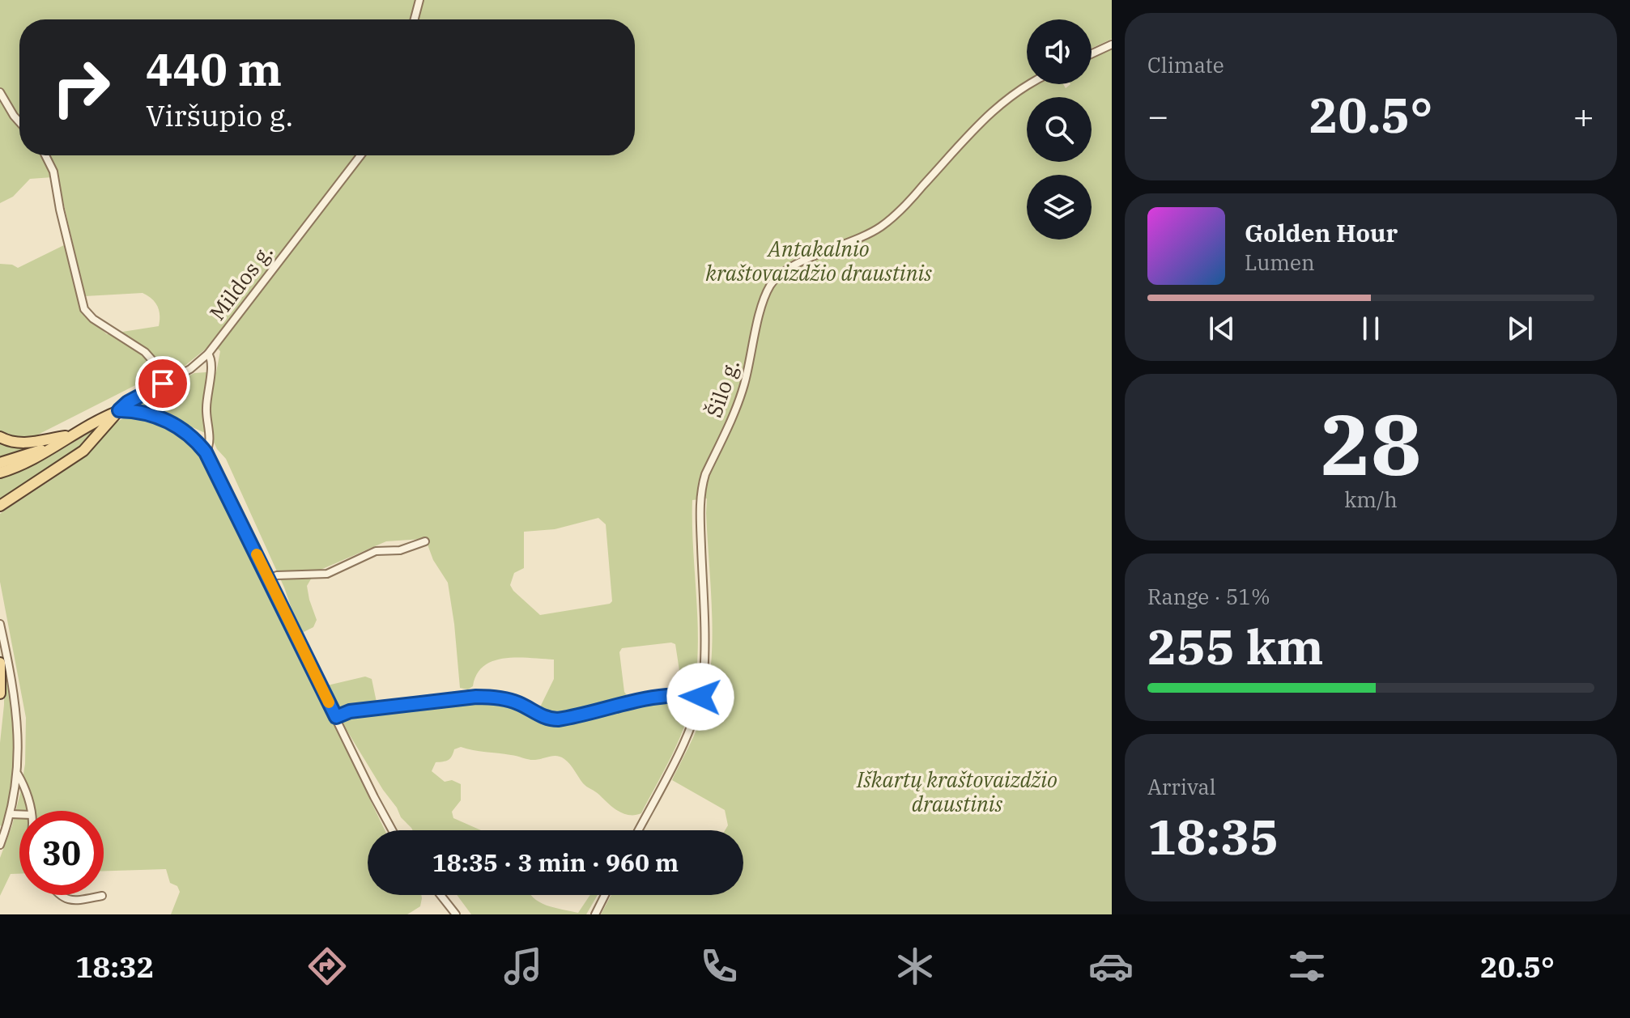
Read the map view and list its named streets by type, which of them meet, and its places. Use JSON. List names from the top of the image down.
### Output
{
  "streets": {
    "street": ["Mildos g.", "Šilo g."]
  },
  "parks": ["Antakalnio kraštovaizdžio draustinis", "Iškartų kraštovaizdžio draustinis"],
  "page": {
    "tile": [
      "Climate",
      ["28", "km/h"],
      ["Range · 51%", "255 km"],
      ["Arrival", "18:35"]
    ],
    "turn": ["440 m", "Viršupio g."],
    "heat": ["−", "20.5°", "+"],
    "song": ["Golden Hour", "Lumen"],
    "limit": "30",
    "trip": "18:35 · 3 min · 960 m",
    "tabs": ["18:32", "20.5°"]
  }
}
